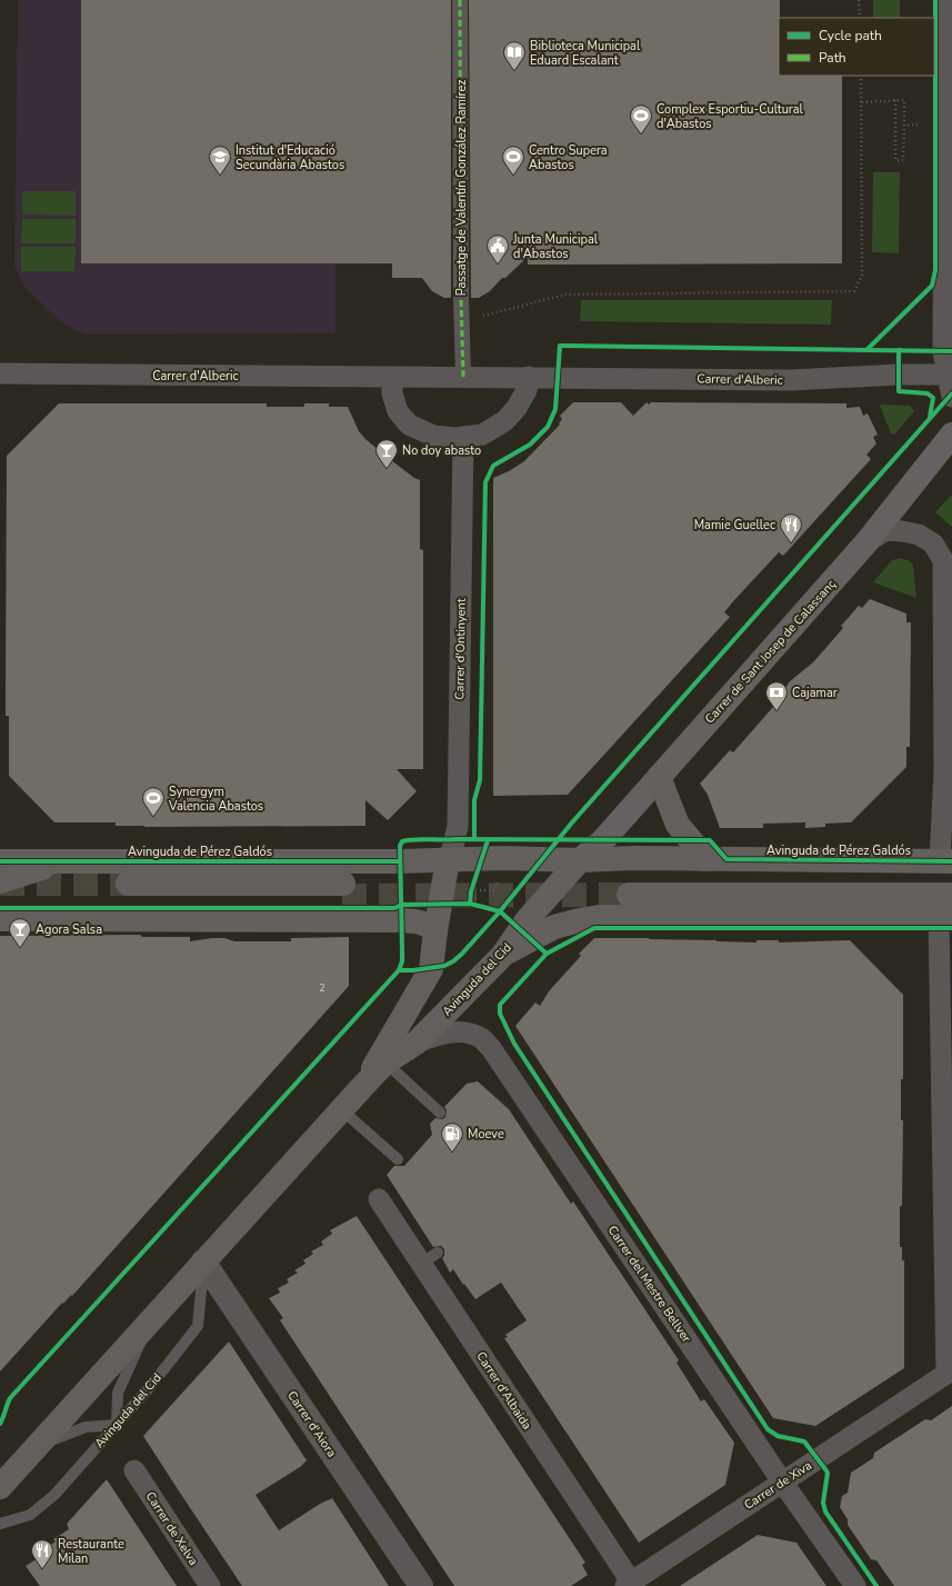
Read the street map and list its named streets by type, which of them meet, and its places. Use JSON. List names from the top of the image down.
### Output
{
  "streets": {
    "main road": ["Carrer de Sant Josep de Calassanç", "Avinguda de Pérez Galdós", "Avinguda del Cid"],
    "street": [
      "Passatge de Valentín González Ramírez",
      "Carrer d'Alberic",
      "Carrer d'Ontinyent",
      "Carrer del Mestre Bellver",
      "Carrer d'Albaida",
      "Carrer d'Aiora",
      "Carrer de Xiva",
      "Carrer de Xelva"
    ]
  },
  "crossings": [
    ["Passatge de Valentín González Ramírez", "Carrer d'Alberic"],
    ["Carrer d'Ontinyent", "Avinguda de Pérez Galdós"],
    ["Carrer d'Ontinyent", "Avinguda del Cid"],
    ["Carrer de Sant Josep de Calassanç", "Avinguda de Pérez Galdós"],
    ["Carrer de Sant Josep de Calassanç", "Avinguda del Cid"],
    ["Avinguda de Pérez Galdós", "Avinguda del Cid"],
    ["Avinguda del Cid", "Carrer del Mestre Bellver"],
    ["Avinguda del Cid", "Carrer d'Aiora"],
    ["Carrer del Mestre Bellver", "Carrer de Xiva"],
    ["Carrer d'Albaida", "Carrer de Xiva"]
  ],
  "places": {
    "library": ["Biblioteca Municipal Eduard Escalant"],
    "sports": ["Complex Esportiu-Cultural d'Abastos", "Centro Supera Abastos", "Synergym Valencia Abastos"],
    "school or university": ["Institut d'Educació Secundària Abastos"],
    "public building": ["Junta Municipal d'Abastos"],
    "bar": ["No doy abasto", "Agora Salsa"],
    "restaurant": ["Mamie Guellec", "Restaurante Milan"],
    "bank": ["Cajamar"],
    "fuel station": ["Moeve"]
  },
  "house_numbers": ["2"],
  "legend": ["Cycle path", "Path"]
}
